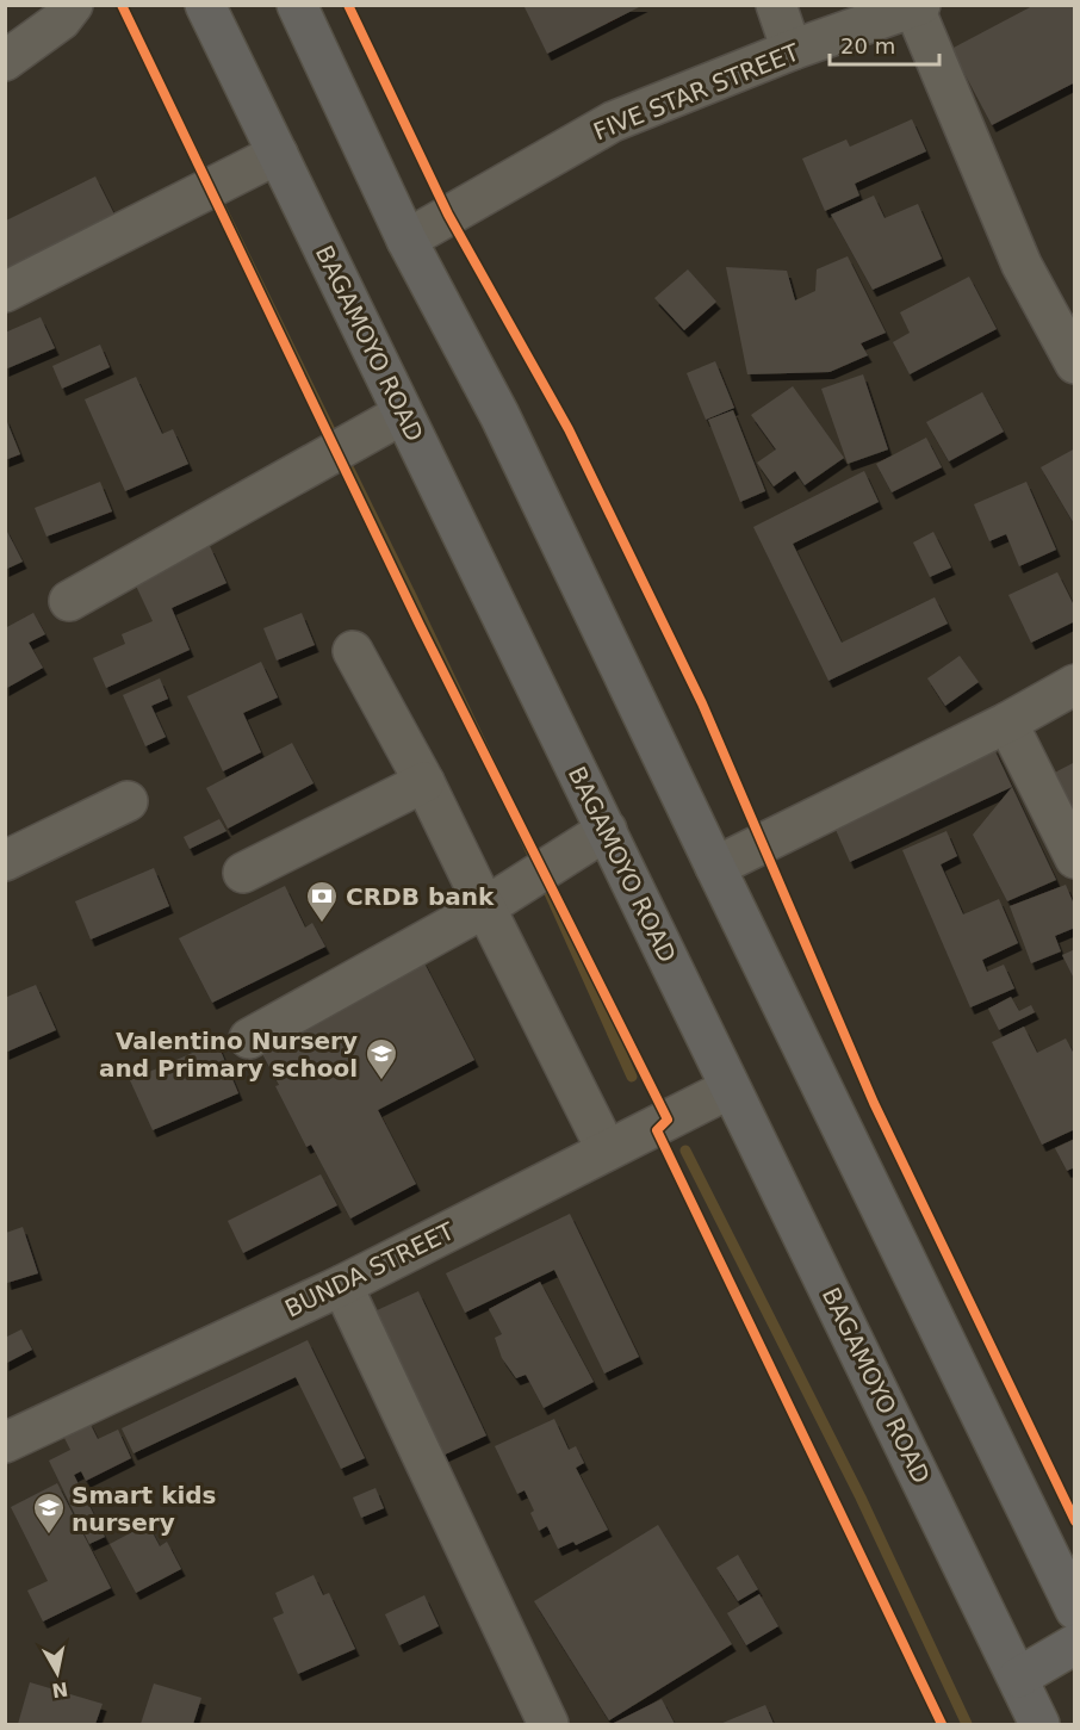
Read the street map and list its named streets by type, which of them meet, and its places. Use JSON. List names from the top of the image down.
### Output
{
  "streets": {
    "highway": ["BAGAMOYO ROAD"],
    "street": ["FIVE STAR STREET", "BUNDA STREET"]
  },
  "crossings": [
    ["BAGAMOYO ROAD", "BUNDA STREET"]
  ],
  "places": {
    "bank": ["CRDB bank"],
    "school or university": ["Valentino Nursery and Primary school", "Smart kids nursery"]
  },
  "scale_bar": "20 m",
  "north": "bottom"
}
